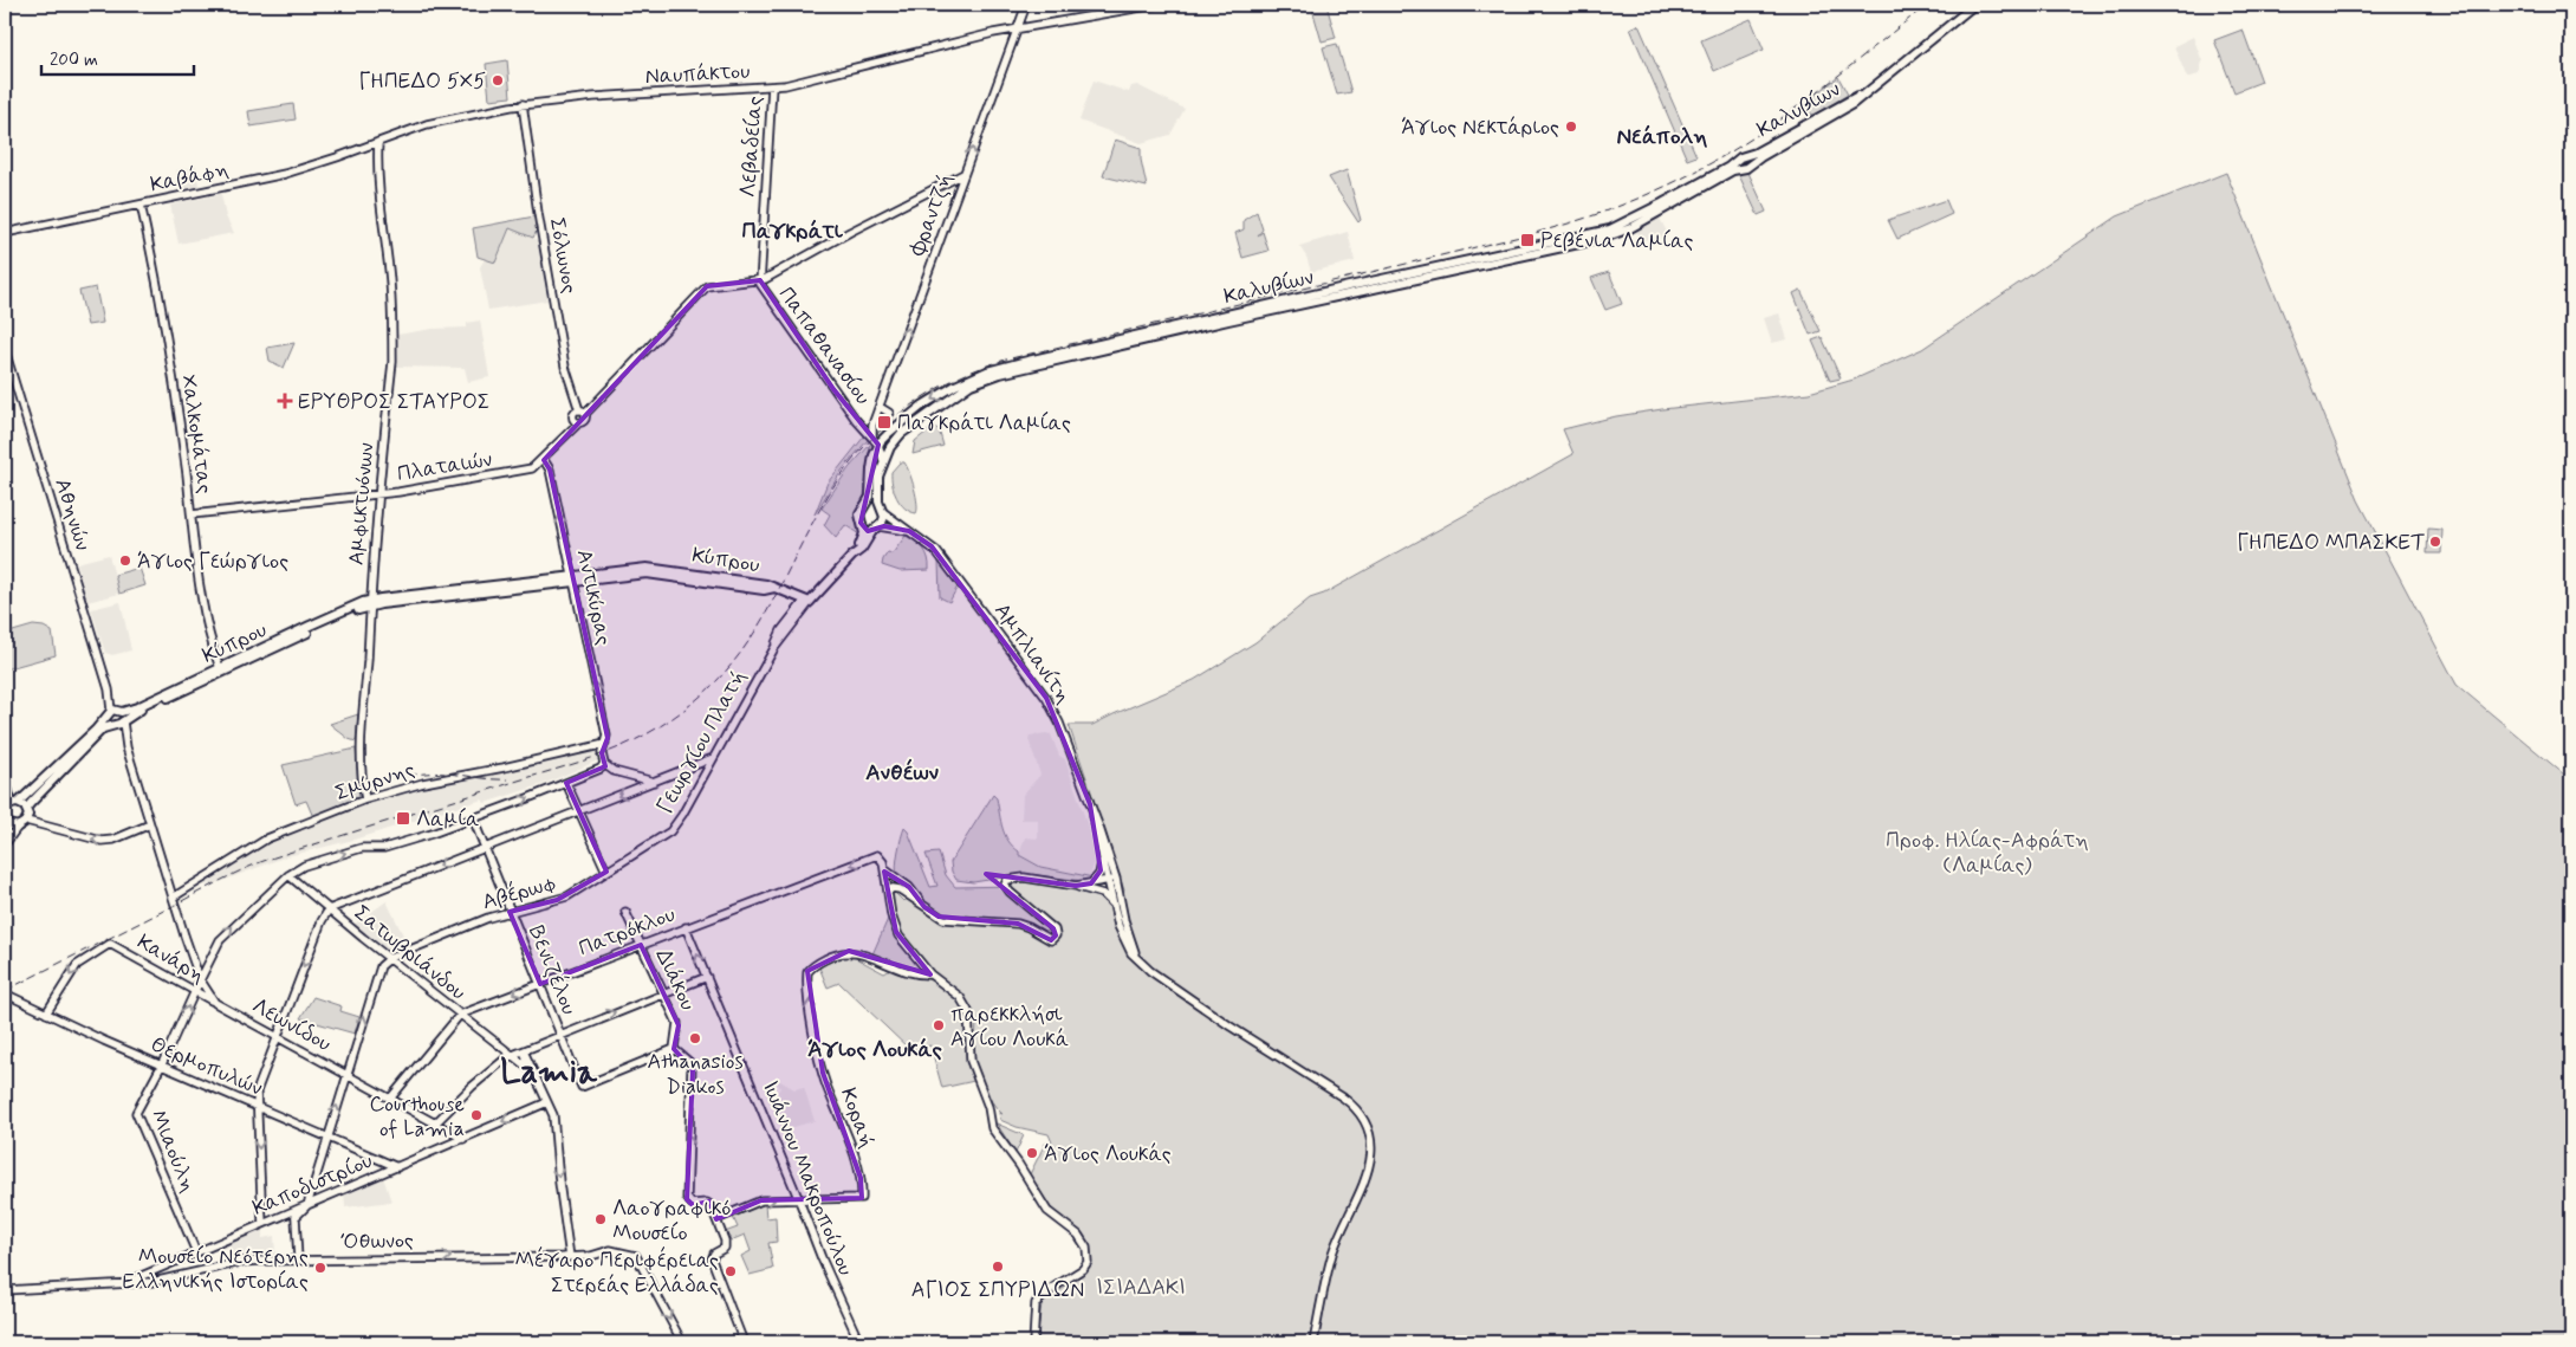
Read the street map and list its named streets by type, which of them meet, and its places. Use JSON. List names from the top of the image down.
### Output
{
  "streets": {
    "main road": ["Καλυβίων", "Κύπρου", "Γεωργίου Πλατή"],
    "street": [
      "Ναυπάκτου",
      "Λεβαδείας",
      "Καβάφη",
      "Φραντζή",
      "Σόλωνος",
      "Παπαθανασίου",
      "Χαλκομάτας",
      "Πλαταιών",
      "Αμφικτυόνων",
      "Αθηνών",
      "Αντικύρας",
      "Αμπλιανίτη",
      "Σμύρνης",
      "Αβέρωφ",
      "Πατρόκλου",
      "Σατωβριάνδου",
      "Κανάρη",
      "Βενιζέλου",
      "Διάκου",
      "Λεωνίδου",
      "Θερμοπυλών",
      "Κοραή",
      "Μιαούλη",
      "Ιωάννου Μακροπούλου",
      "Καποδιστρίου",
      "Όθωνος"
    ]
  },
  "crossings": [
    ["Ναυπάκτου", "Λεβαδείας"],
    ["Ναυπάκτου", "Καβάφη"],
    ["Ναυπάκτου", "Φραντζή"],
    ["Ναυπάκτου", "Σόλωνος"],
    ["Ναυπάκτου", "Αμφικτυόνων"],
    ["Καλυβίων", "Παπαθανασίου"],
    ["Καλυβίων", "Αμπλιανίτη"],
    ["Καλυβίων", "Γεωργίου Πλατή"],
    ["Λεβαδείας", "Παπαθανασίου"],
    ["Καβάφη", "Χαλκομάτας"],
    ["Καβάφη", "Αμφικτυόνων"],
    ["Φραντζή", "Παπαθανασίου"],
    ["Σόλωνος", "Πλαταιών"],
    ["Χαλκομάτας", "Πλαταιών"],
    ["Χαλκομάτας", "Κύπρου"],
    ["Πλαταιών", "Αμφικτυόνων"],
    ["Πλαταιών", "Αντικύρας"],
    ["Αμφικτυόνων", "Κύπρου"],
    ["Αμφικτυόνων", "Σμύρνης"],
    ["Αθηνών", "Κύπρου"],
    ["Αθηνών", "Σμύρνης"],
    ["Αθηνών", "Λεωνίδου"],
    ["Κύπρου", "Αντικύρας"],
    ["Κύπρου", "Γεωργίου Πλατή"],
    ["Αντικύρας", "Σμύρνης"],
    ["Αμπλιανίτη", "Γεωργίου Πλατή"],
    ["Γεωργίου Πλατή", "Αβέρωφ"],
    ["Σμύρνης", "Λεωνίδου"],
    ["Αβέρωφ", "Σατωβριάνδου"],
    ["Αβέρωφ", "Βενιζέλου"],
    ["Πατρόκλου", "Σατωβριάνδου"],
    ["Πατρόκλου", "Βενιζέλου"],
    ["Πατρόκλου", "Διάκου"],
    ["Πατρόκλου", "Λεωνίδου"],
    ["Πατρόκλου", "Ιωάννου Μακροπούλου"],
    ["Κανάρη", "Λεωνίδου"],
    ["Κανάρη", "Θερμοπυλών"],
    ["Βενιζέλου", "Διάκου"],
    ["Λεωνίδου", "Καποδιστρίου"],
    ["Θερμοπυλών", "Μιαούλη"],
    ["Θερμοπυλών", "Καποδιστρίου"],
    ["Κοραή", "Ιωάννου Μακροπούλου"],
    ["Μιαούλη", "Καποδιστρίου"],
    ["Καποδιστρίου", "Όθωνος"]
  ],
  "one_way": [
    "Φραντζή",
    "Αντικύρας",
    "Πατρόκλου",
    "Όθωνος"
  ],
  "districts": [
    "Νεάπολη",
    "Παγκράτι",
    "Ανθέων",
    "Άγιος Λουκάς",
    "Lamia"
  ],
  "parks": ["Προφ. Ηλίας-Αφράτη (Λαμίας)", "ΙΣΙΑΔΑΚΙ"],
  "places": {
    "other": [
      "ΓΗΠΕΔΟ 5X5",
      "Άγιος Νεκτάριος",
      "ΓΗΠΕΔΟ ΜΠΑΣΚΕΤ",
      "Άγιος Γεώργιος",
      "παρεκκλήσι Αγίου Λουκά",
      "Athanasios Diakos",
      "Courthouse of Lamia",
      "Άγιος Λουκάς",
      "Λαογραφικό Μουσείο",
      "ΑΓΙΟΣ ΣΠΥΡΙΔΩΝ",
      "Μουσείο Νεότερης Ελληνικής Ιστορίας",
      "Μέγαρο Περιφέρειας Στερεάς Ελλάδας"
    ],
    "transit": ["Ρεβένια Λαμίας", "Παγκράτι Λαμίας", "Λαμία"],
    "health": ["ΕΡΥΘΡΟΣ ΣΤΑΥΡΟΣ"]
  },
  "scale_bar": "200 m"
}
